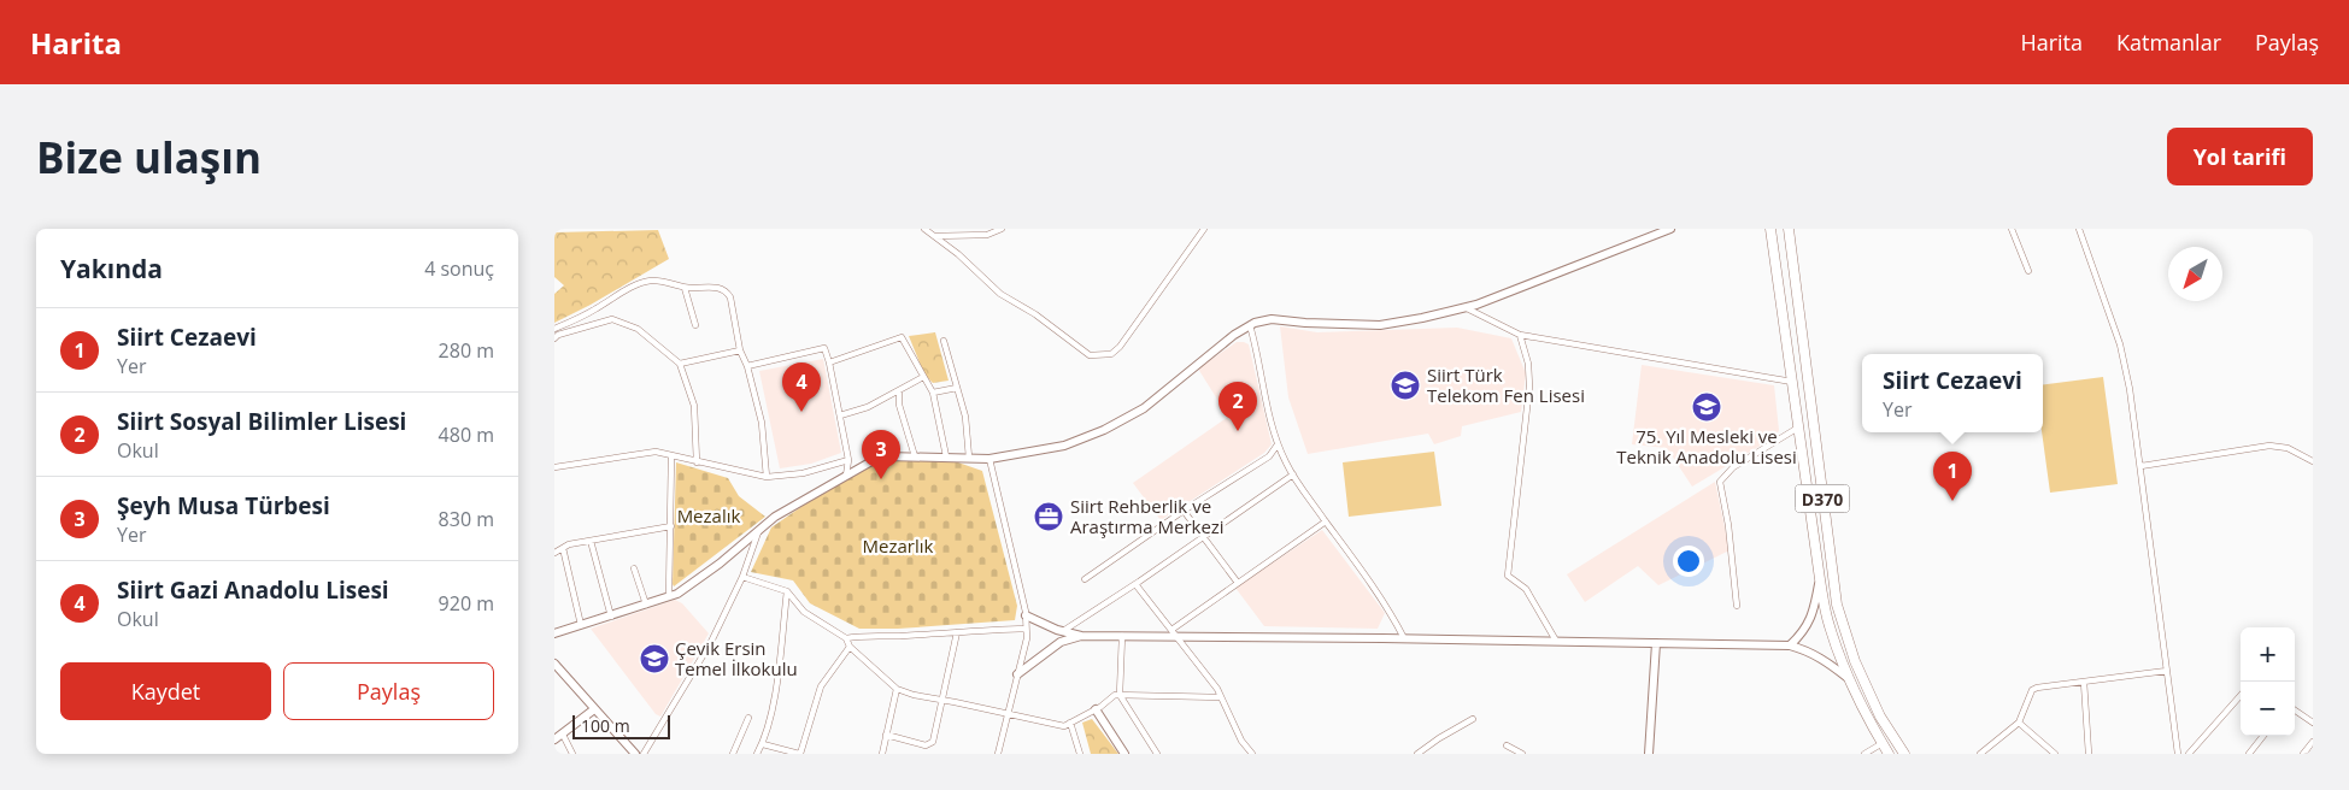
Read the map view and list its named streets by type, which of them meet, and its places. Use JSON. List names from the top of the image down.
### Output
{
  "streets": {
    "highway": ["D370"]
  },
  "parks": ["Mezalık", "Mezarlık"],
  "places": {
    "school or university": ["Siirt Türk Telekom Fen Lisesi", "75. Yıl Mesleki ve Teknik Anadolu Lisesi", "Çevik Ersin Temel İlkokulu"],
    "office": ["Siirt Rehberlik ve Araştırma Merkezi"]
  },
  "scale_bar": "100 m",
  "north": "bottom left",
  "page": {
    "header": "Harita",
    "nav": ["Harita", "Katmanlar", "Paylaş"],
    "buttons": [
      "Yol tarifi",
      ["Kaydet", "Paylaş"]
    ],
    "title": "Bize ulaşın",
    "heading": ["Yakında", "4 sonuç"],
    "list": [
      {
        "mark": "1",
        "name": "Siirt Cezaevi",
        "note": "Yer",
        "value": "280 m"
      },
      {
        "mark": "2",
        "name": "Siirt Sosyal Bilimler Lisesi",
        "note": "Okul",
        "value": "480 m"
      },
      {
        "mark": "3",
        "name": "Şeyh Musa Türbesi",
        "note": "Yer",
        "value": "830 m"
      },
      {
        "mark": "4",
        "name": "Siirt Gazi Anadolu Lisesi",
        "note": "Okul",
        "value": "920 m"
      }
    ],
    "popup": ["Siirt Cezaevi", "Yer"],
    "pins": [
      "4",
      "2",
      "3",
      "1"
    ],
    "map_buttons": ["+", "−"],
    "scale": "100 m"
  }
}
